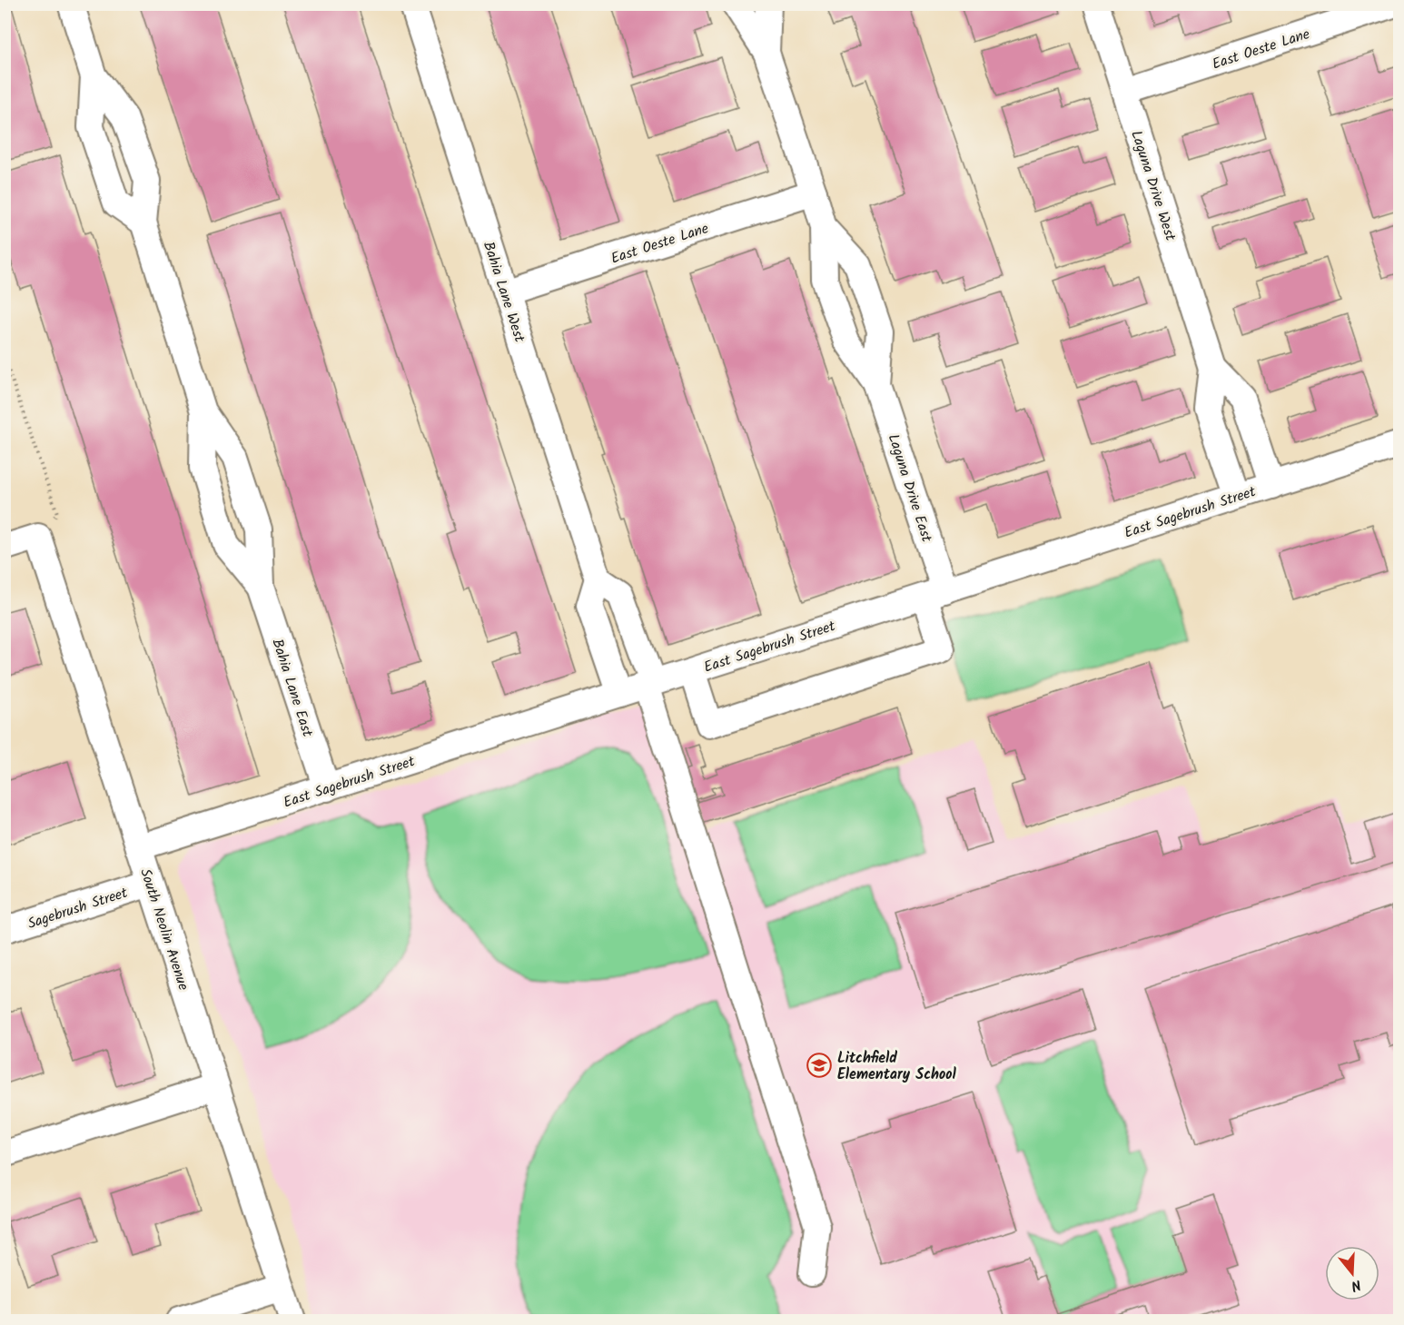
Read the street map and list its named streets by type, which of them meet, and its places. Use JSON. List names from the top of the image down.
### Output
{
  "streets": {
    "street": [
      "East Oeste Lane",
      "Laguna Drive West",
      "Bahia Lane West",
      "Laguna Drive East",
      "East Sagebrush Street",
      "Bahia Lane East",
      "Sagebrush Street",
      "South Neolin Avenue"
    ]
  },
  "crossings": [
    ["East Oeste Lane", "Laguna Drive West"],
    ["East Oeste Lane", "Bahia Lane West"],
    ["East Oeste Lane", "Laguna Drive East"],
    ["Laguna Drive West", "East Sagebrush Street"],
    ["Laguna Drive East", "East Sagebrush Street"],
    ["East Sagebrush Street", "Bahia Lane East"],
    ["East Sagebrush Street", "South Neolin Avenue"],
    ["Sagebrush Street", "South Neolin Avenue"]
  ],
  "places": {
    "school or university": ["Litchfield Elementary School"]
  },
  "north": "bottom"
}
